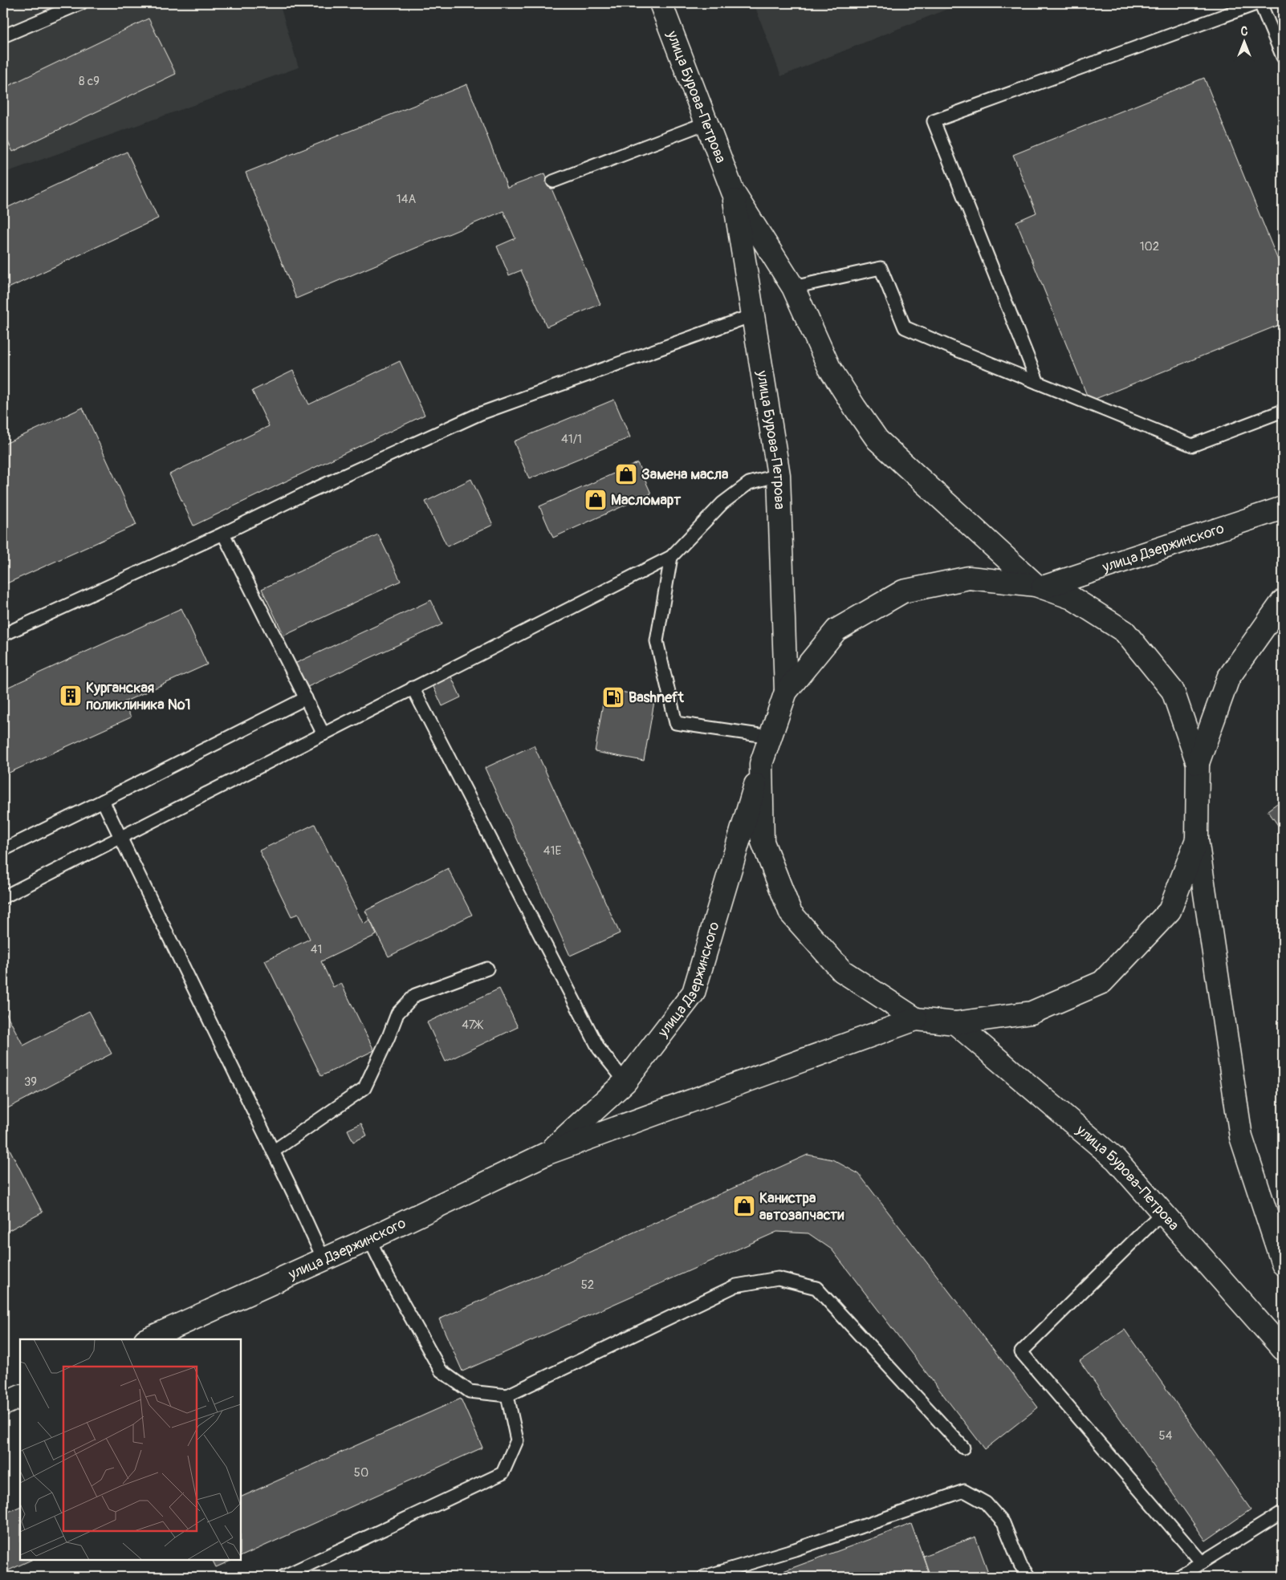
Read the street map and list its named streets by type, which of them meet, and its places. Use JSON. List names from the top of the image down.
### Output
{
  "streets": {
    "main road": ["улица Бурова-Петрова", "улица Дзержинского"]
  },
  "crossings": [
    ["улица Бурова-Петрова", "улица Дзержинского"]
  ],
  "places": {
    "shop": ["Замена масла", "Масломарт", "Канистра автозапчасти"],
    "building": ["Курганская поликлиника №1"],
    "fuel station": ["Bashneft"]
  },
  "house_numbers": [
    "8 с9",
    "14А",
    "102",
    "41/1",
    "41Е",
    "41",
    "47Ж",
    "39",
    "52",
    "54",
    "50"
  ],
  "north": "top"
}
